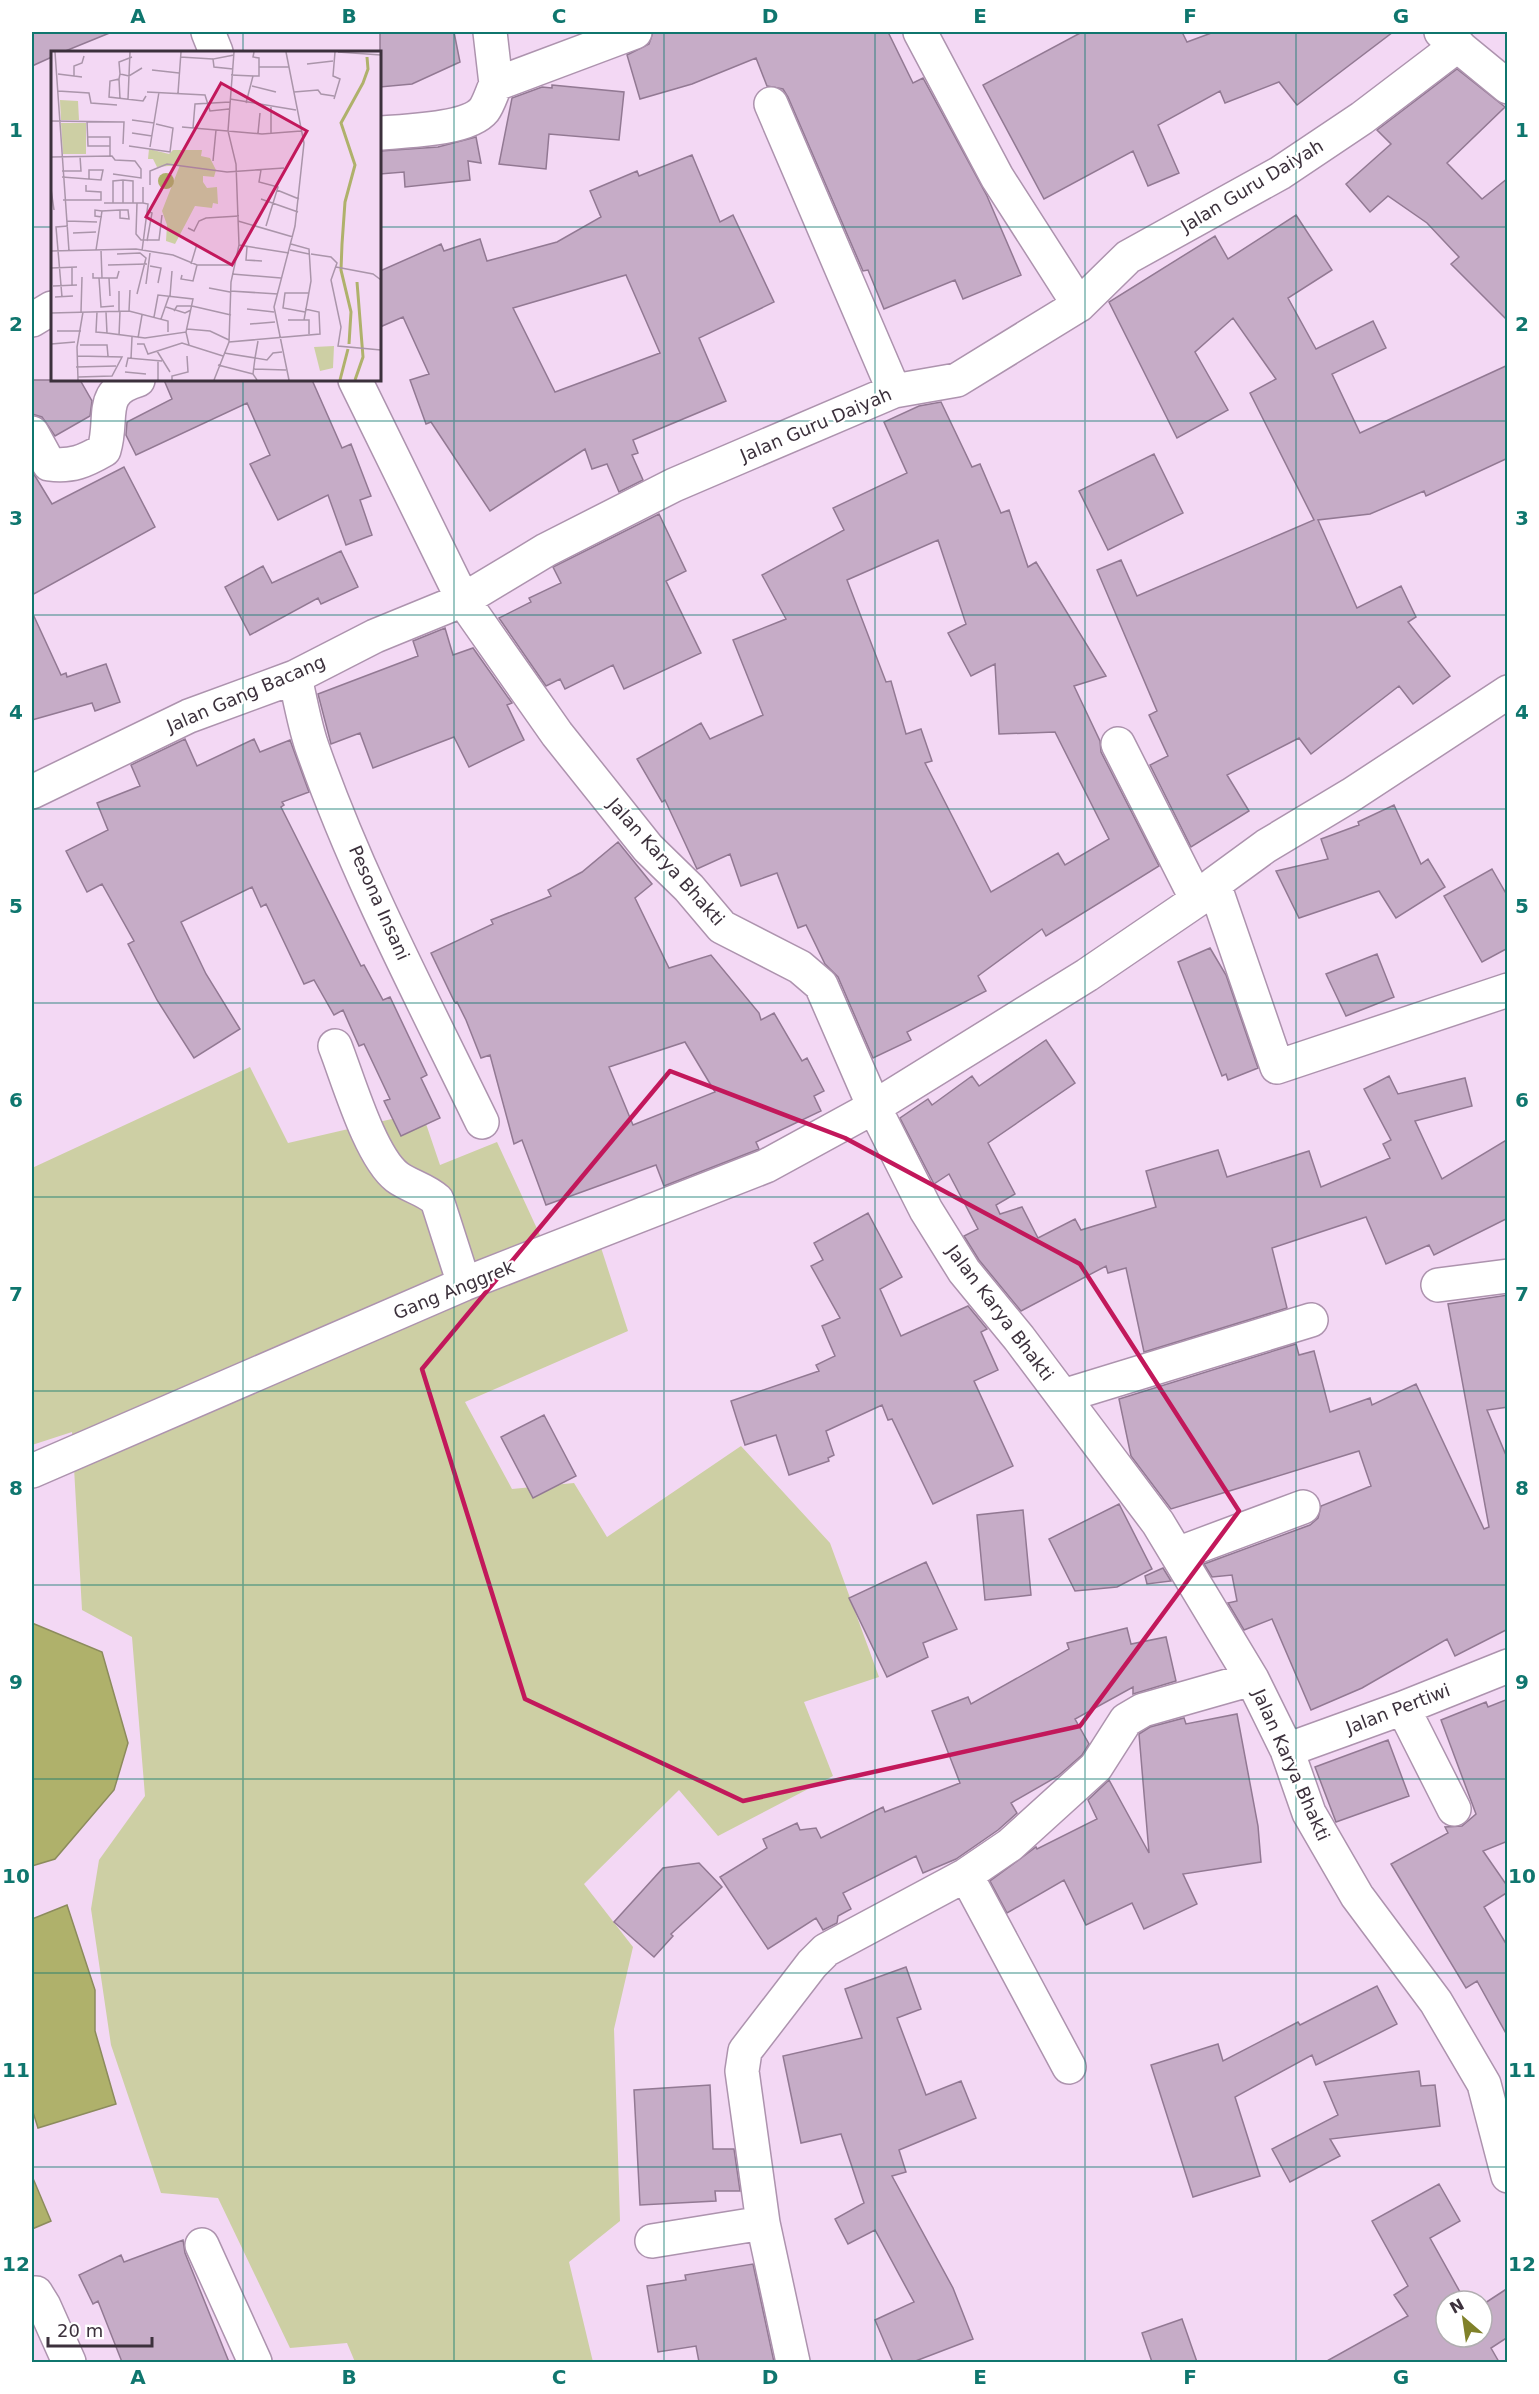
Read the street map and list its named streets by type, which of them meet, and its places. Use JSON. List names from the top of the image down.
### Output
{
  "streets": {
    "street": [
      "Jalan Guru Daiyah",
      "Jalan Gang Bacang",
      "Jalan Karya Bhakti",
      "Pesona Insani",
      "Gang Anggrek",
      "Jalan Pertiwi"
    ]
  },
  "crossings": [
    ["Jalan Guru Daiyah", "Jalan Gang Bacang"],
    ["Jalan Guru Daiyah", "Jalan Karya Bhakti"],
    ["Jalan Gang Bacang", "Jalan Karya Bhakti"],
    ["Jalan Gang Bacang", "Pesona Insani"],
    ["Jalan Karya Bhakti", "Gang Anggrek"],
    ["Jalan Karya Bhakti", "Jalan Pertiwi"]
  ],
  "scale_bar": "20 m",
  "north": "top left",
  "grid": {
    "columns": [
      "A",
      "B",
      "C",
      "D",
      "E",
      "F",
      "G"
    ],
    "rows": [
      "1",
      "2",
      "3",
      "4",
      "5",
      "6",
      "7",
      "8",
      "9",
      "10",
      "11",
      "12"
    ]
  }
}
